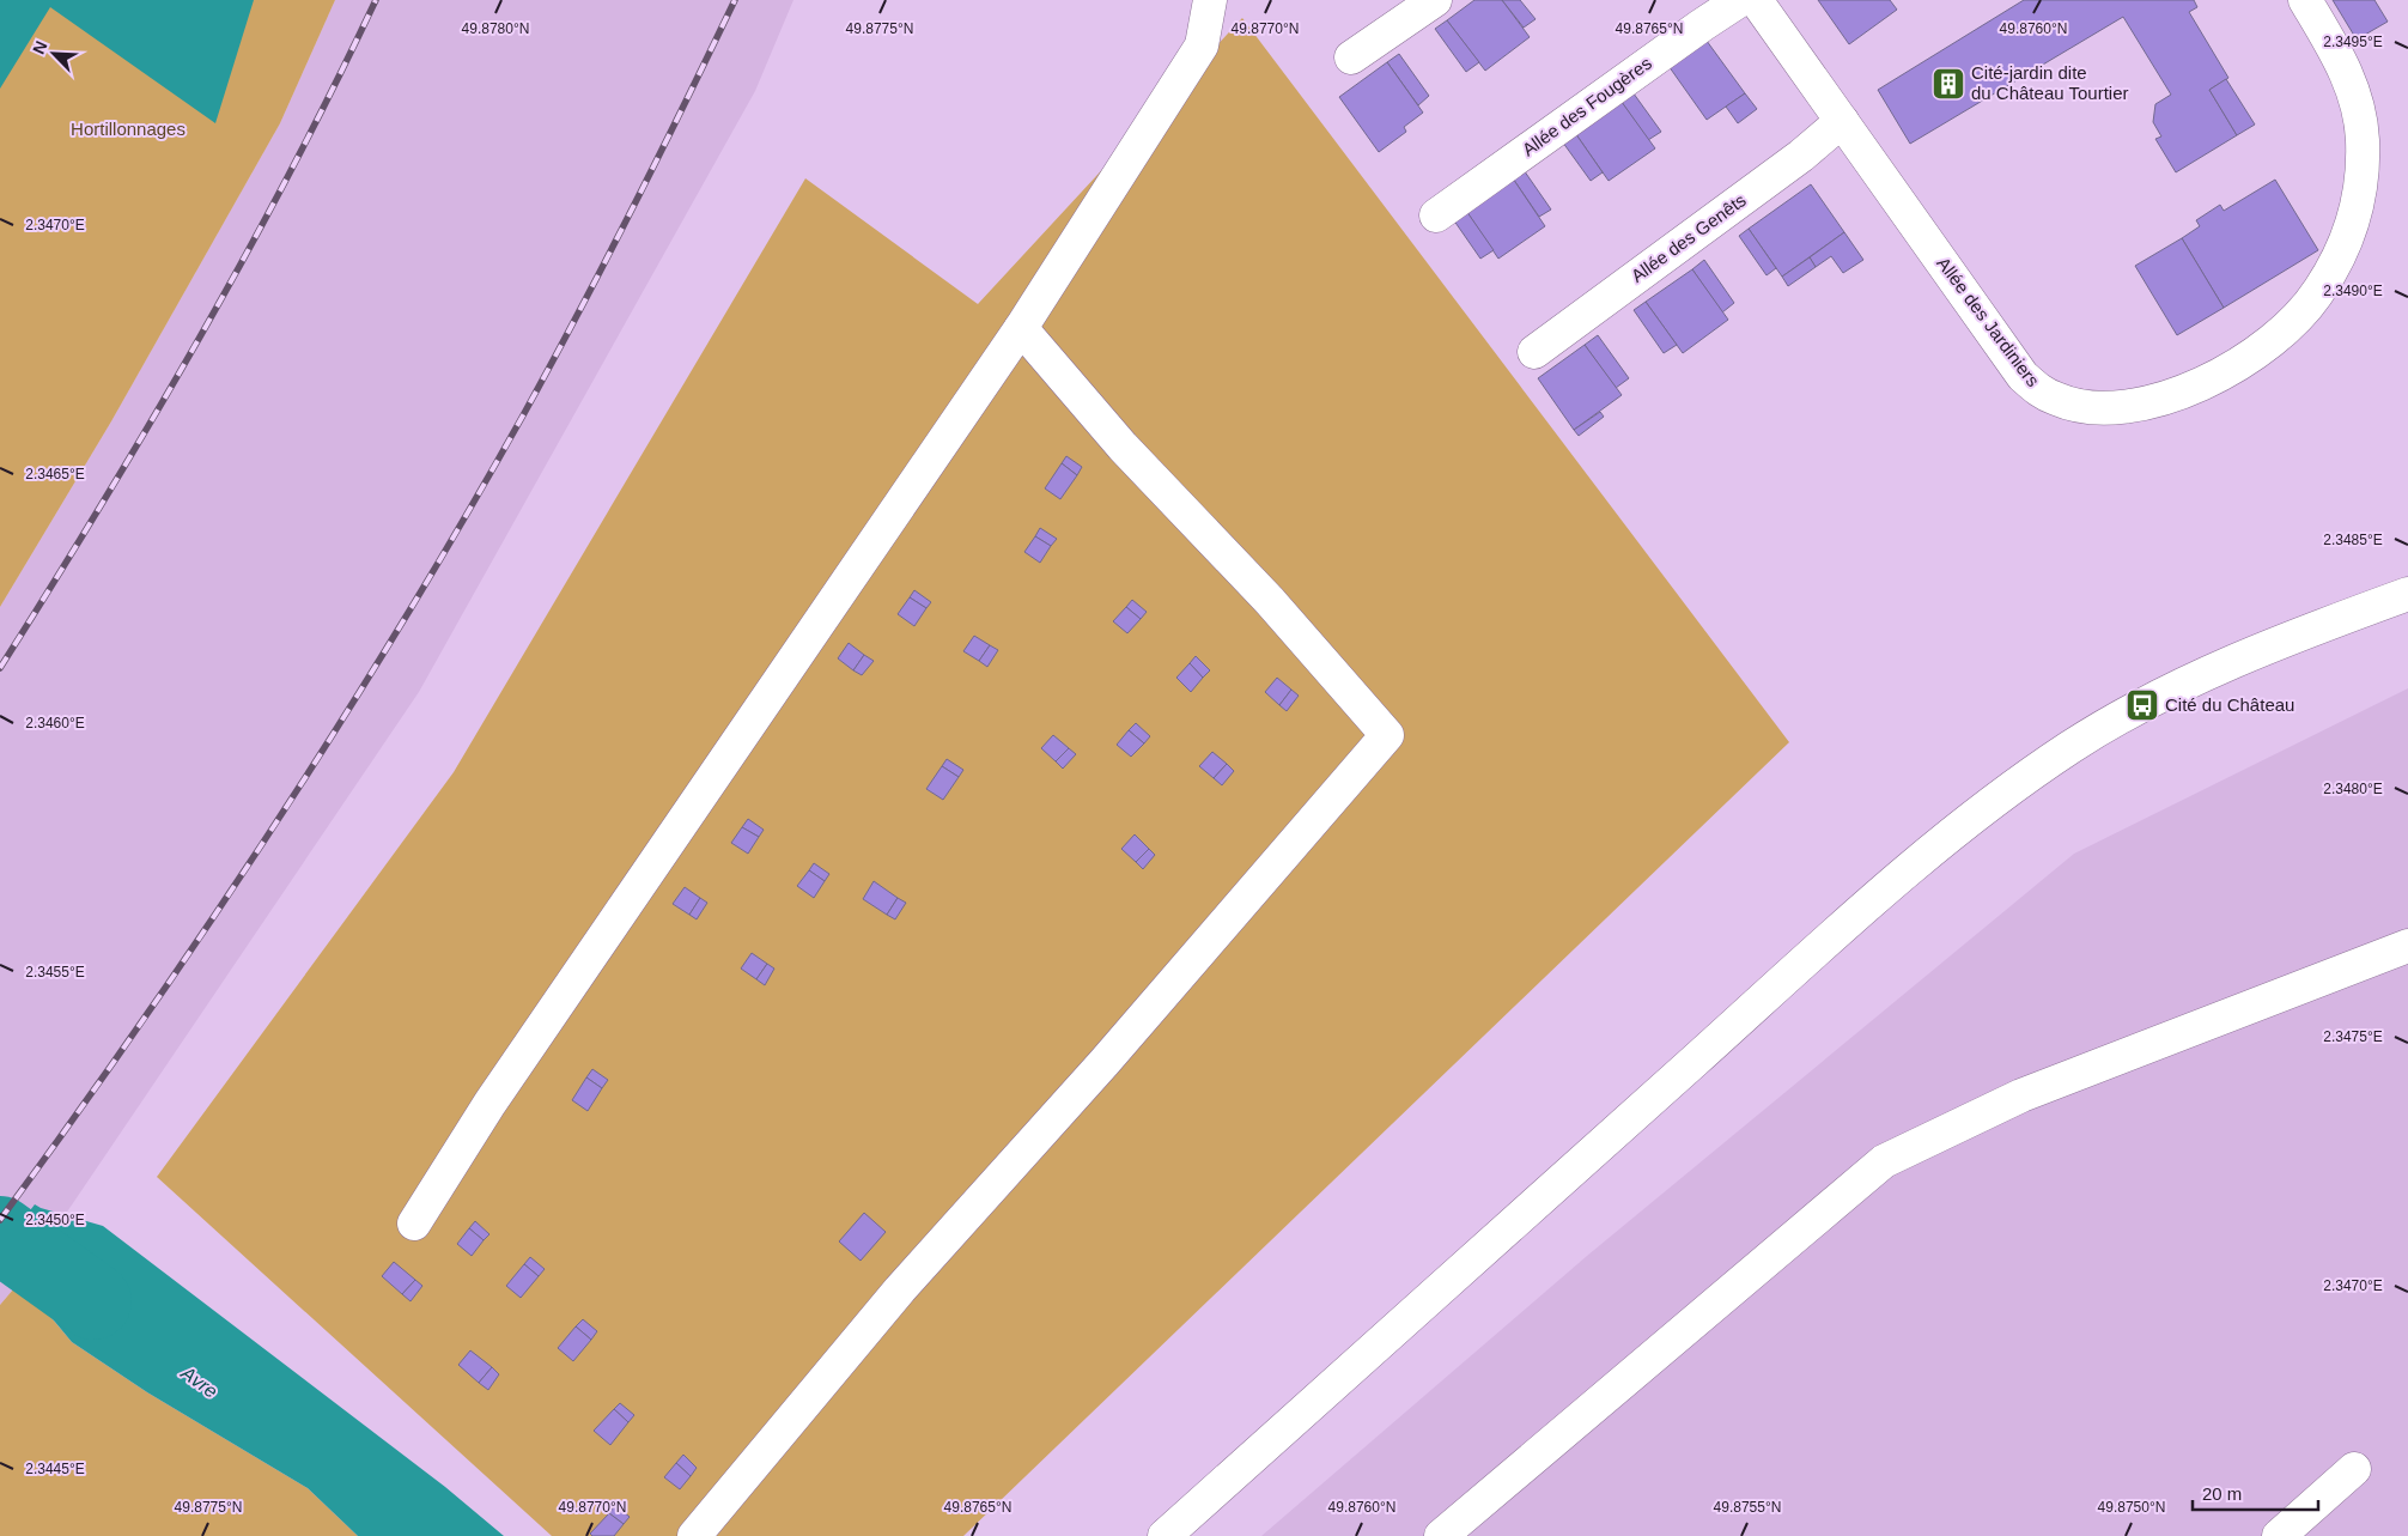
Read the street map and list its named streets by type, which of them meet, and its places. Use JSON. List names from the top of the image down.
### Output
{
  "streets": {
    "main road": ["Allée des Fougères", "Allée des Genêts", "Allée des Jardiniers"]
  },
  "crossings": [
    ["Allée des Genêts", "Allée des Jardiniers"]
  ],
  "water": ["Avre"],
  "parks": ["Hortillonnages"],
  "places": {
    "building": ["Cité-jardin dite du Château Tourtier"],
    "bus stop": ["Cité du Château"]
  },
  "scale_bar": "20 m",
  "north": "top left",
  "coordinates": [
    "49.8780°N",
    "49.8775°N",
    "49.8770°N",
    "49.8765°N",
    "49.8760°N",
    "2.3495°E",
    "2.3470°E",
    "2.3490°E",
    "2.3465°E",
    "2.3485°E",
    "2.3460°E",
    "2.3480°E",
    "2.3455°E",
    "2.3475°E",
    "2.3450°E",
    "2.3445°E",
    "49.8755°N",
    "49.8750°N"
  ]
}
